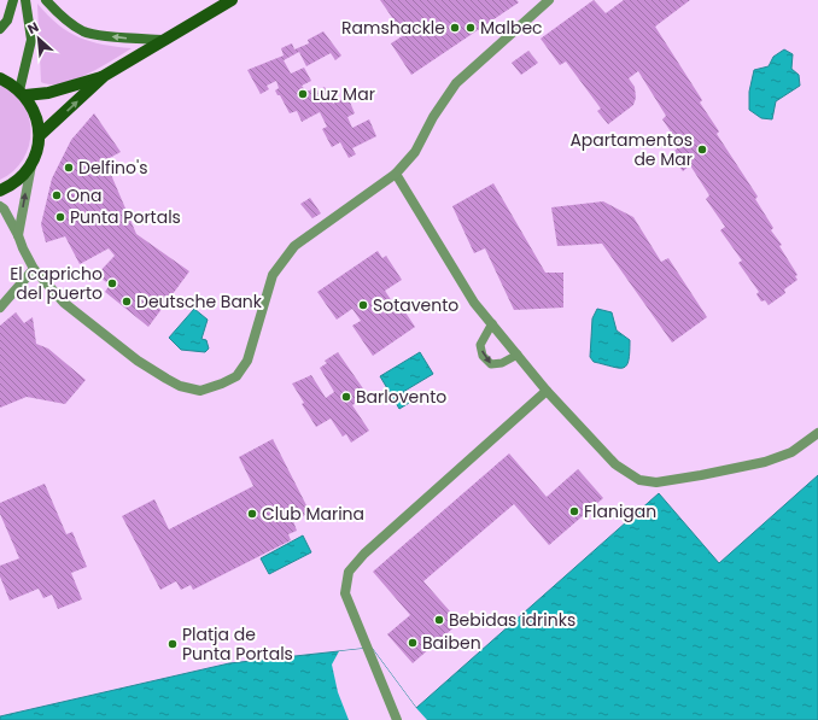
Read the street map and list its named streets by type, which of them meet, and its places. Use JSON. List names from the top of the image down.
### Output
{
  "places": [
    "Ramshackle",
    "Malbec",
    "Luz Mar",
    "Apartamentos de Mar",
    "Delfino's",
    "Ona",
    "Punta Portals",
    "El capricho del puerto",
    "Deutsche Bank",
    "Sotavento",
    "Barlovento",
    "Flanigan",
    "Club Marina",
    "Bebidas idrinks",
    "Baiben",
    "Platja de Punta Portals"
  ],
  "north": "top left"
}
